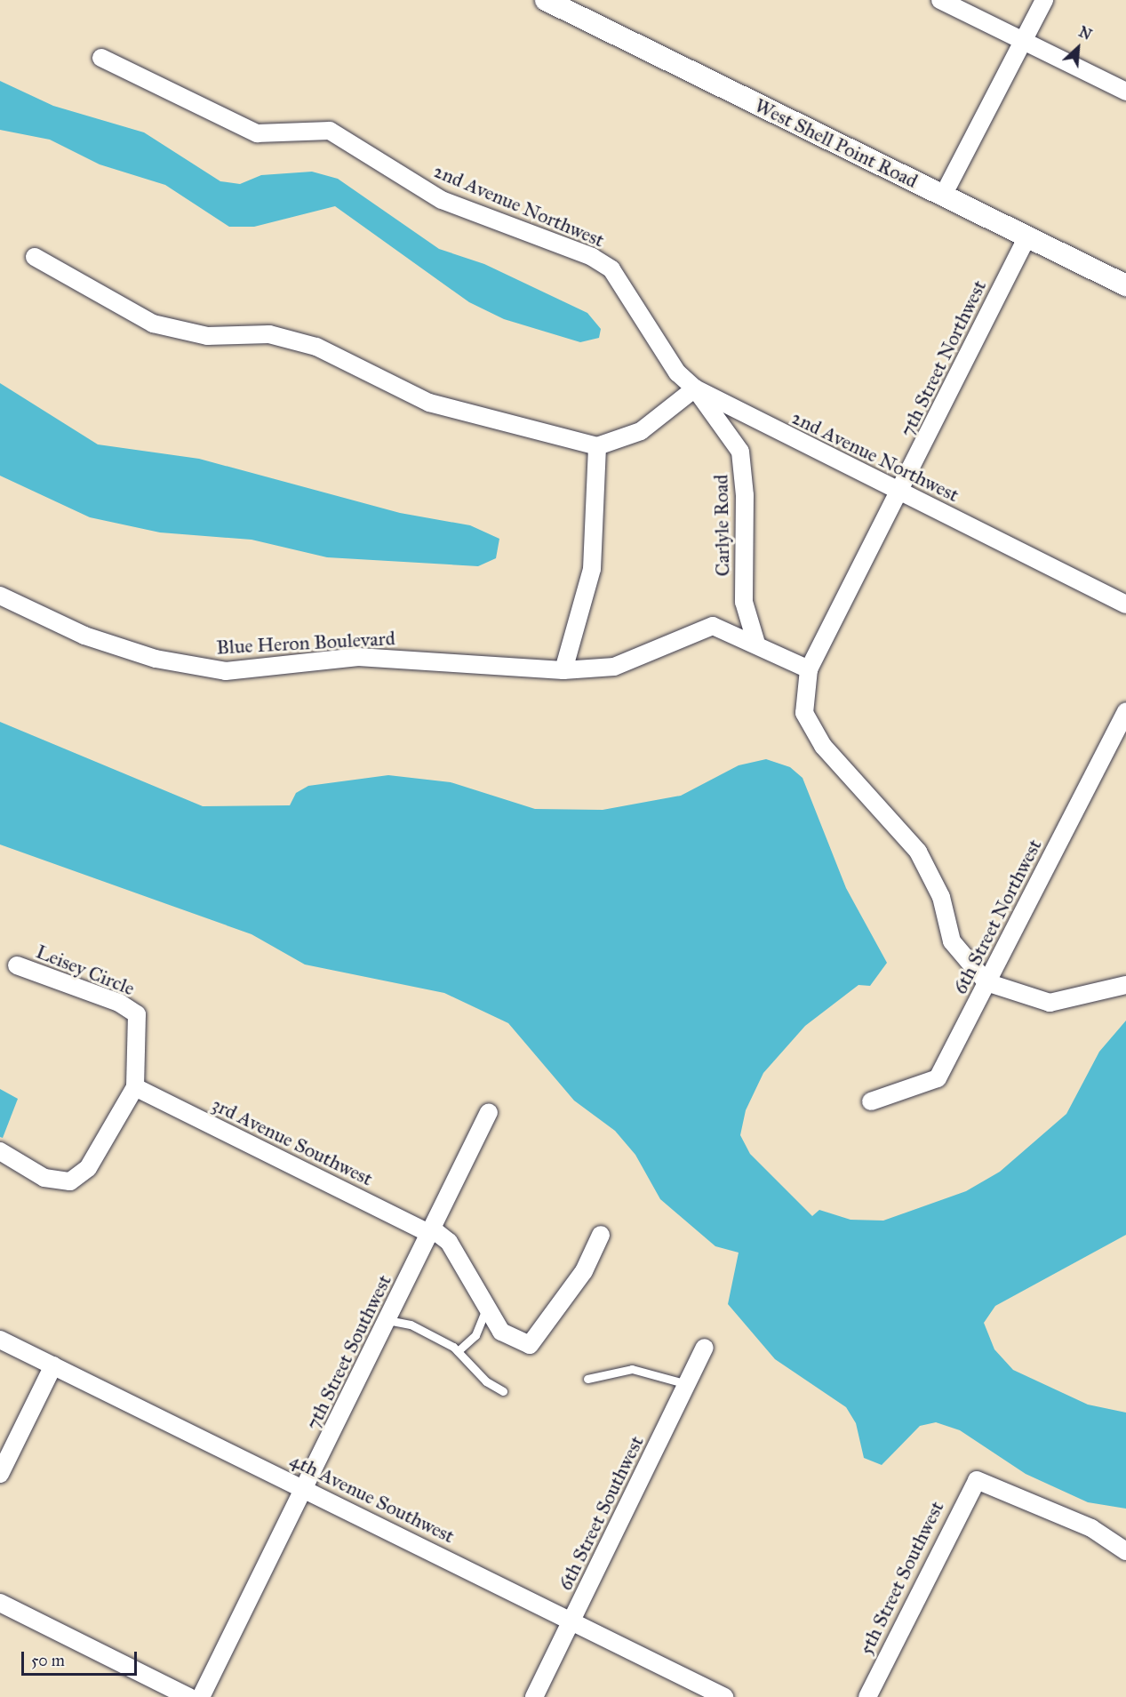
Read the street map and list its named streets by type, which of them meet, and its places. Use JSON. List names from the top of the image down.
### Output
{
  "streets": {
    "street": [
      "West Shell Point Road",
      "2nd Avenue Northwest",
      "7th Street Northwest",
      "Carlyle Road",
      "Blue Heron Boulevard",
      "6th Street Northwest",
      "Leisey Circle",
      "3rd Avenue Southwest",
      "7th Street Southwest",
      "4th Avenue Southwest",
      "6th Street Southwest",
      "5th Street Southwest"
    ]
  },
  "crossings": [
    ["West Shell Point Road", "7th Street Northwest"],
    ["2nd Avenue Northwest", "7th Street Northwest"],
    ["2nd Avenue Northwest", "Carlyle Road"],
    ["7th Street Northwest", "Blue Heron Boulevard"],
    ["Carlyle Road", "Blue Heron Boulevard"],
    ["Leisey Circle", "3rd Avenue Southwest"],
    ["3rd Avenue Southwest", "7th Street Southwest"],
    ["7th Street Southwest", "4th Avenue Southwest"],
    ["4th Avenue Southwest", "6th Street Southwest"]
  ],
  "scale_bar": "50 m",
  "north": "top right"
}
